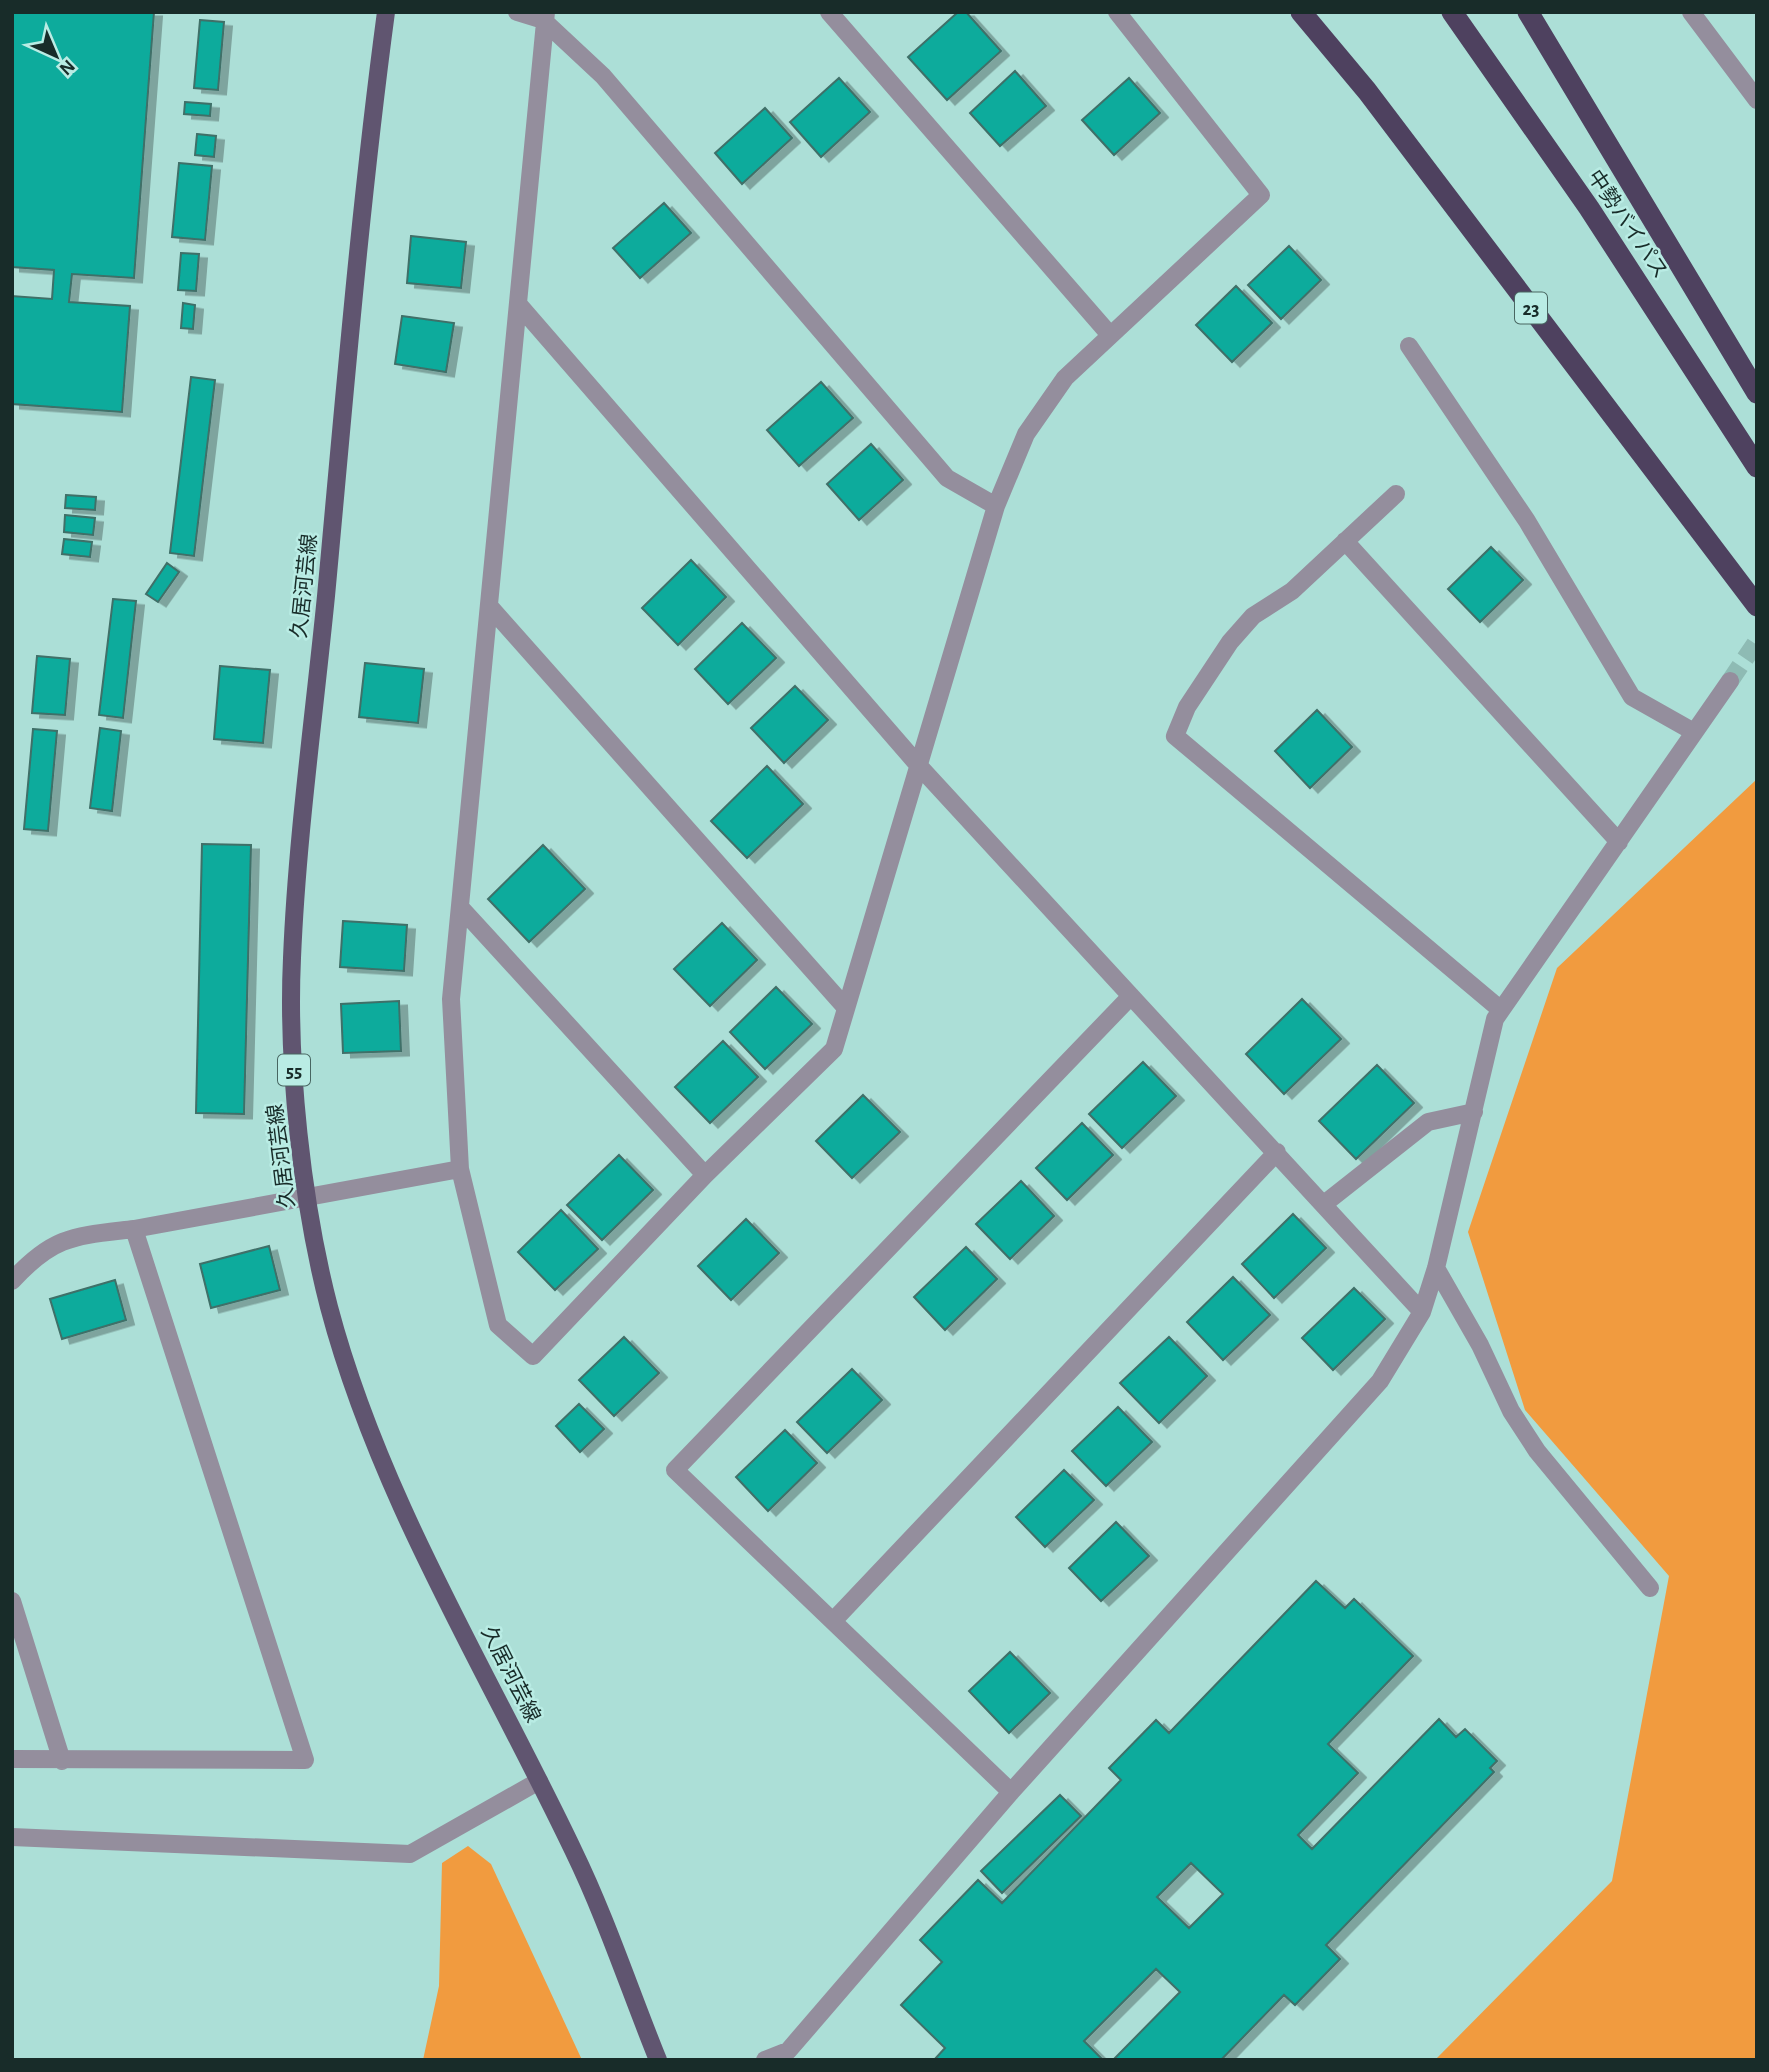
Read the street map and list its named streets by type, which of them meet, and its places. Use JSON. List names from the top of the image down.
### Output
{
  "streets": {
    "highway": ["中勢バイパス", "23"],
    "main road": ["久居河芸線", "55"]
  },
  "north": "bottom right"
}
